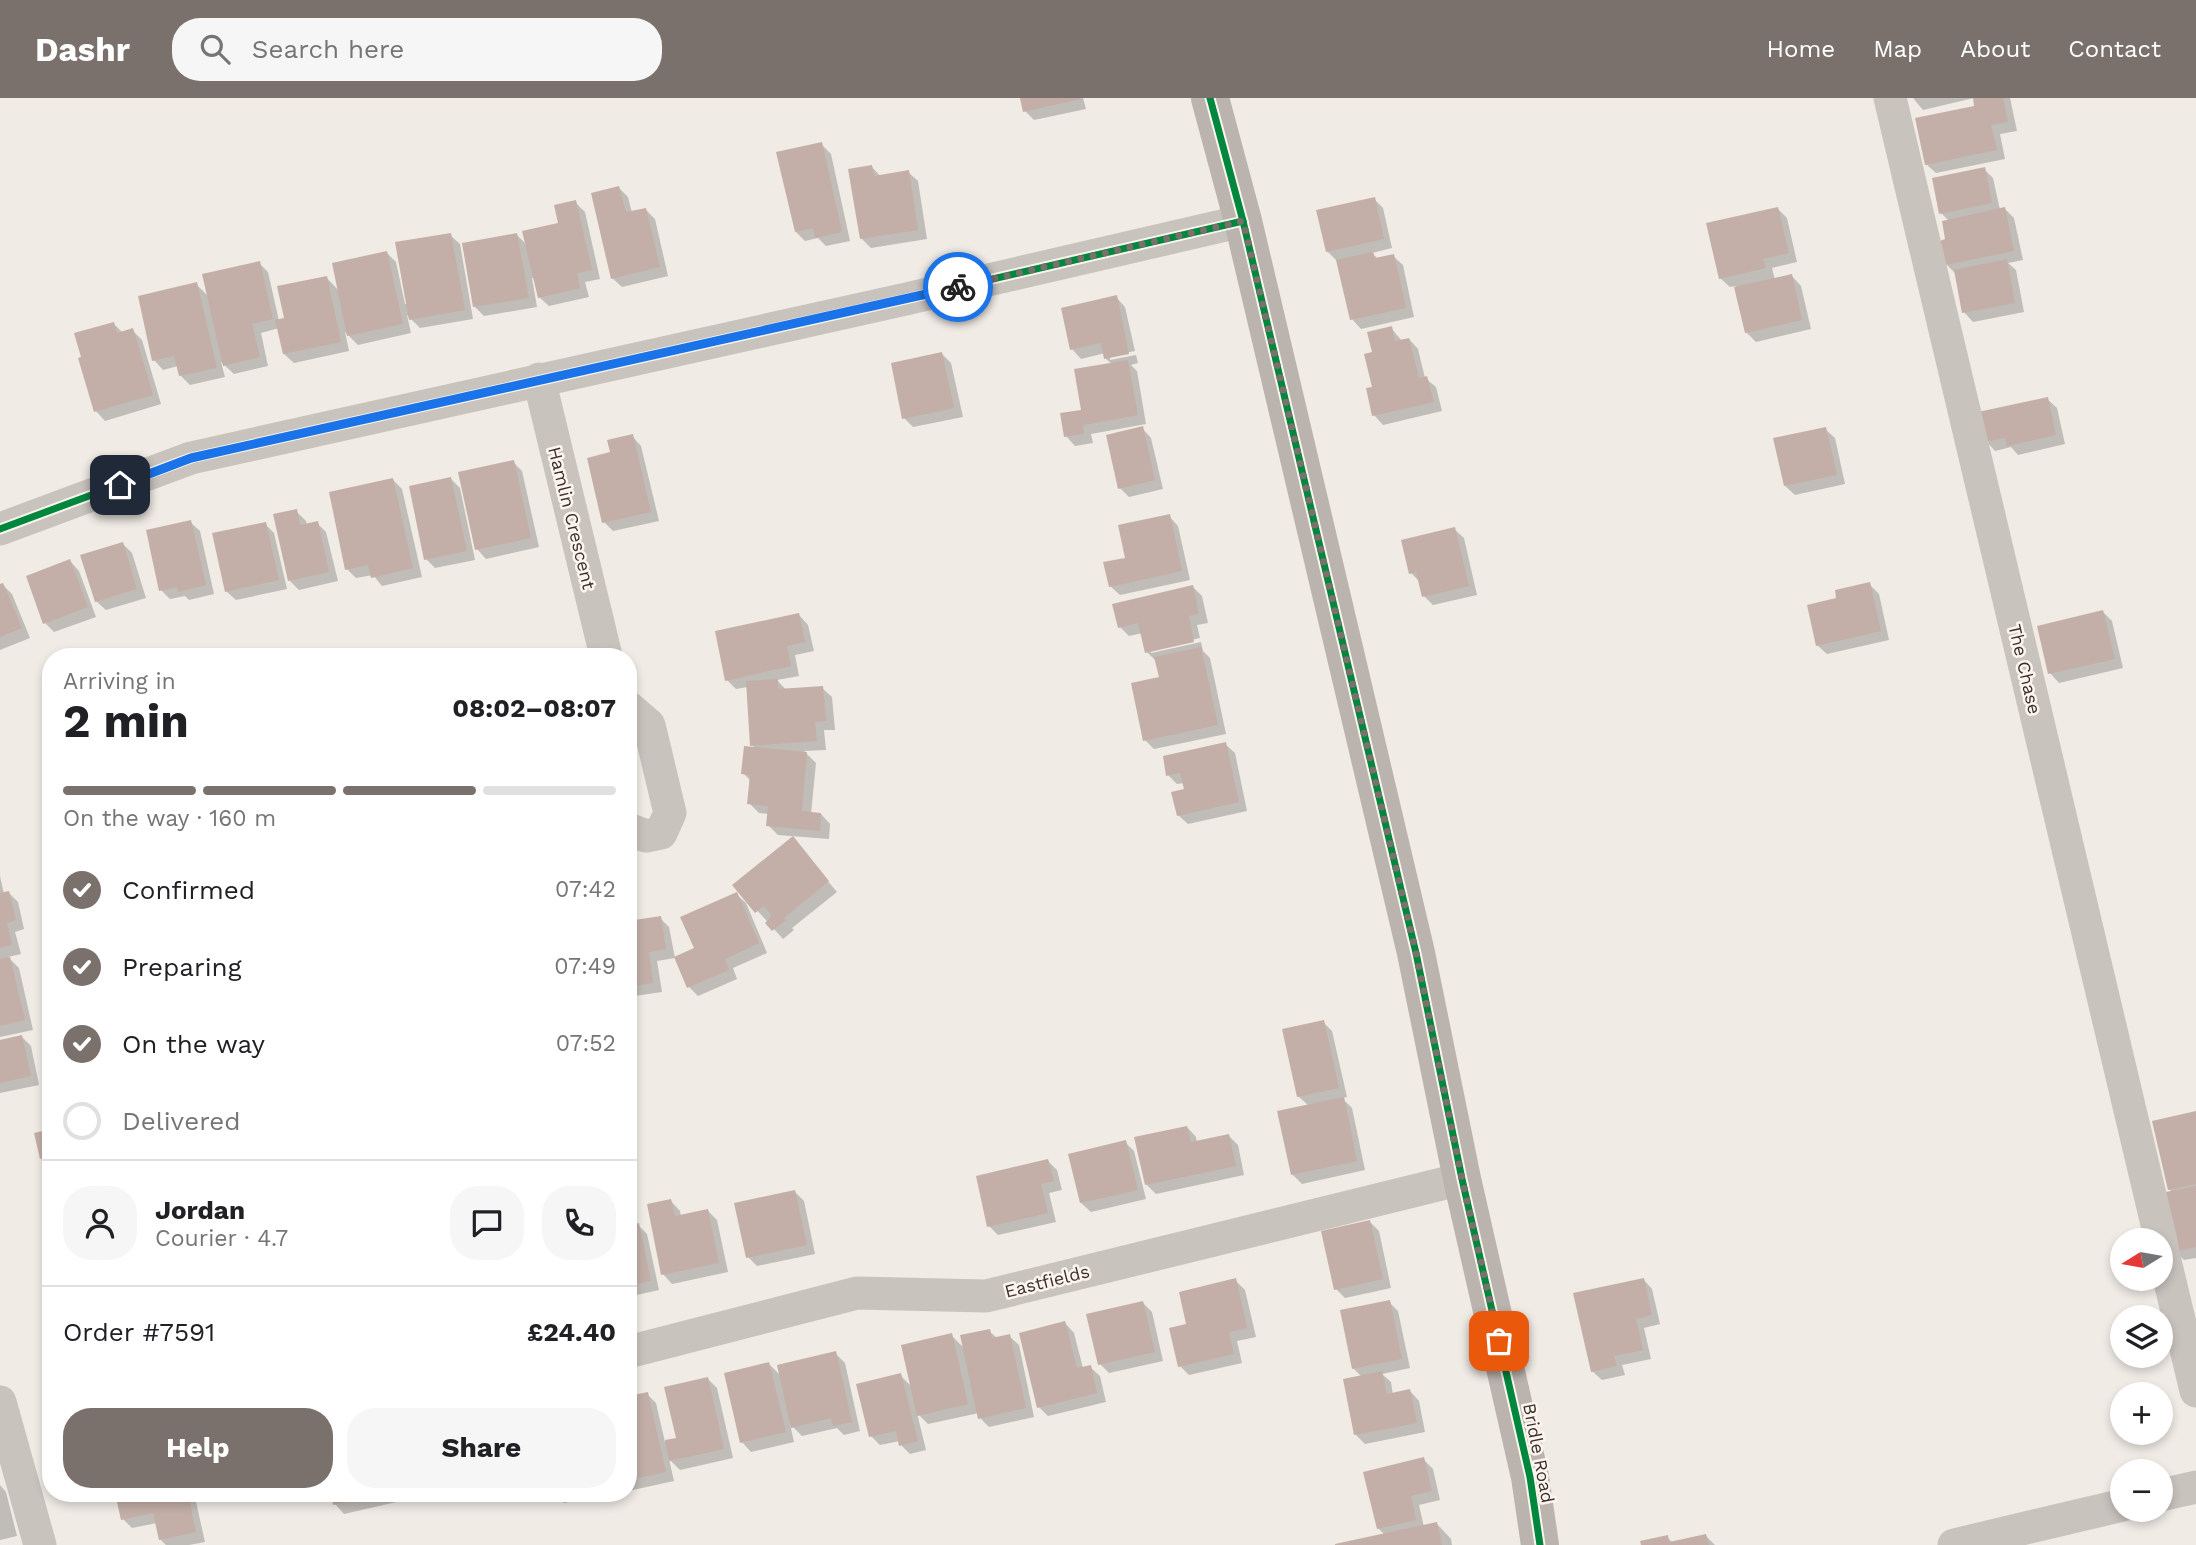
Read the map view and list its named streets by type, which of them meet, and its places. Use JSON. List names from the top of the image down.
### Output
{
  "streets": {
    "street": [
      "Hamlin Crescent",
      "The Chase",
      "Eastfields",
      "Bridle Road"
    ]
  },
  "crossings": [
    ["Eastfields", "Bridle Road"]
  ],
  "north": "left",
  "page": {
    "header": "Dashr",
    "search": "Search here",
    "nav": [
      "Home",
      "Map",
      "About",
      "Contact"
    ],
    "heading": ["2 min", "Arriving in", "08:02–08:07"],
    "panel": [
      "Jordan",
      "Courier · 4.7",
      "Order #7591",
      "£24.40"
    ],
    "bar": "On the way · 160 m",
    "list": [
      ["Confirmed", "07:42"],
      ["Preparing", "07:49"],
      ["On the way", "07:52"],
      "Delivered"
    ],
    "map_buttons": ["+", "−"],
    "buttons": ["Help", "Share"]
  }
}
